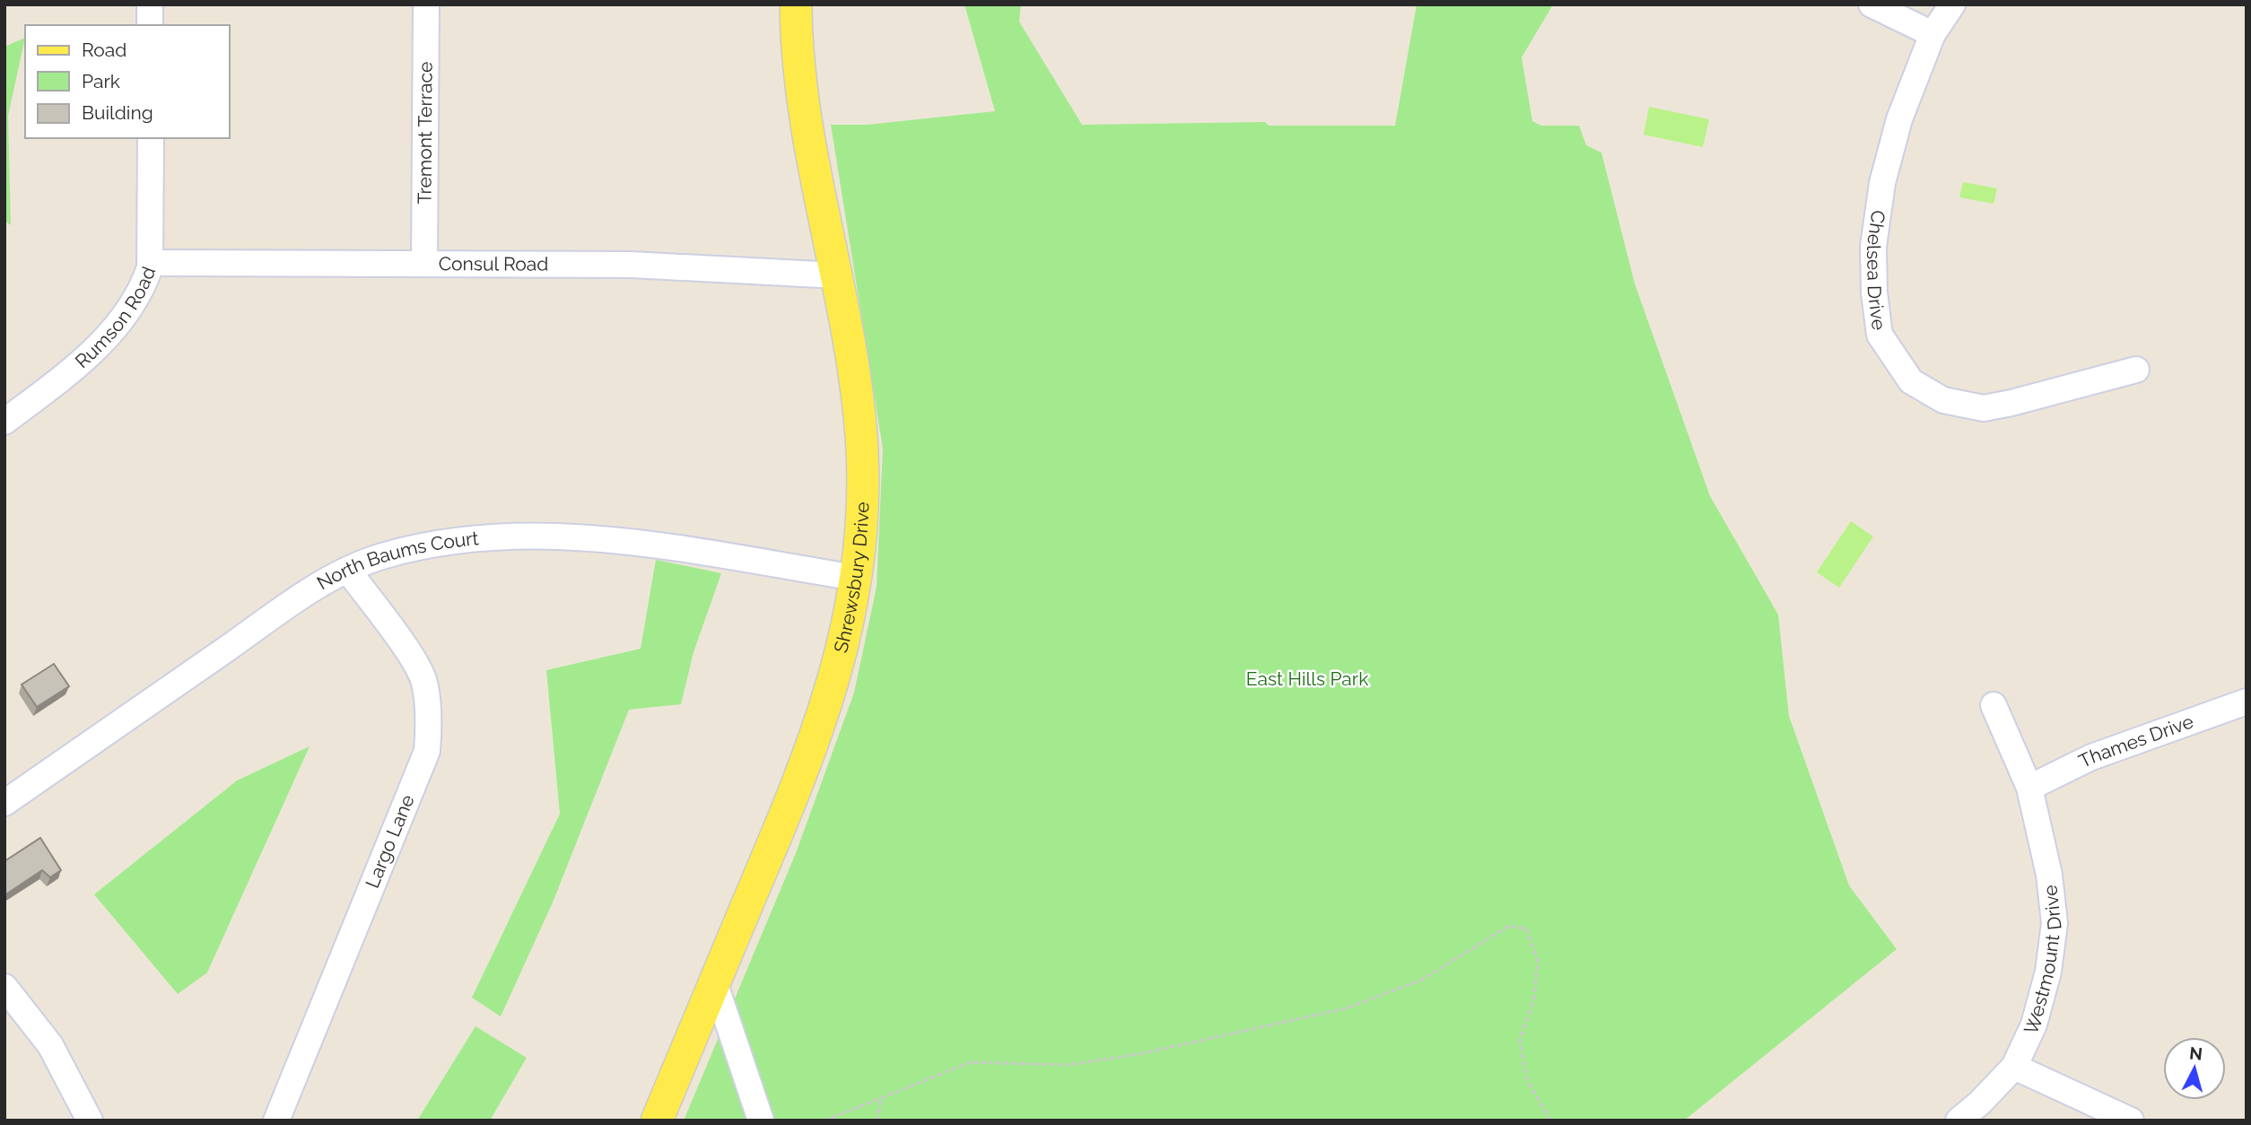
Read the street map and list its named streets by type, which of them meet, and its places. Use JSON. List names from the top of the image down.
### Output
{
  "streets": {
    "main road": ["Shrewsbury Drive"],
    "street": [
      "Tremont Terrace",
      "Consul Road",
      "Chelsea Drive",
      "Rumson Road",
      "North Baums Court",
      "Thames Drive",
      "Largo Lane",
      "Westmount Drive"
    ]
  },
  "crossings": [
    ["Tremont Terrace", "Consul Road"],
    ["Consul Road", "Rumson Road"],
    ["Consul Road", "Shrewsbury Drive"],
    ["North Baums Court", "Shrewsbury Drive"],
    ["North Baums Court", "Largo Lane"],
    ["Thames Drive", "Westmount Drive"]
  ],
  "parks": ["East Hills Park"],
  "legend": ["Road", "Park", "Building"],
  "north": "top"
}
